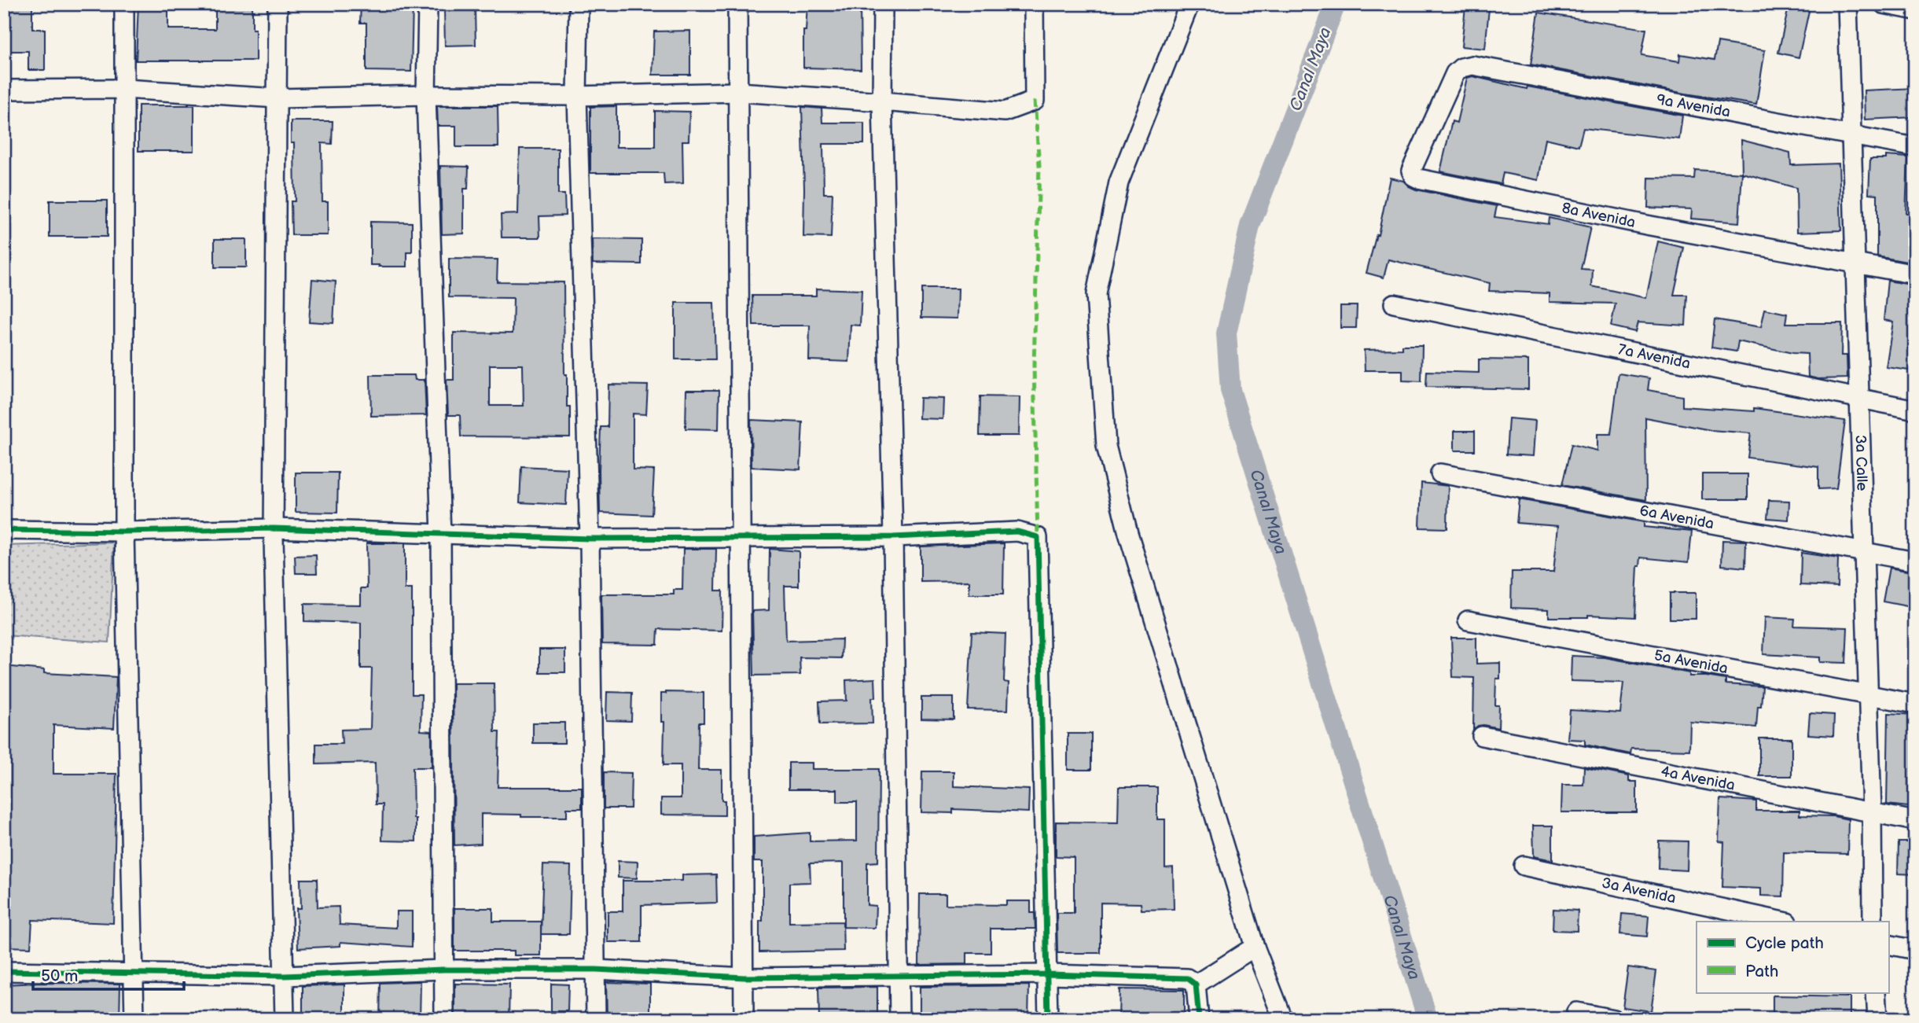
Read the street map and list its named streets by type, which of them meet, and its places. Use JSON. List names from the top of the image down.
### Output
{
  "streets": {
    "street": [
      "9a Avenida",
      "8a Avenida",
      "7a Avenida",
      "3a Calle",
      "6a Avenida",
      "5a Avenida",
      "4a Avenida",
      "3a Avenida"
    ]
  },
  "crossings": [
    ["9a Avenida", "8a Avenida"],
    ["9a Avenida", "3a Calle"],
    ["8a Avenida", "3a Calle"],
    ["7a Avenida", "3a Calle"],
    ["3a Calle", "6a Avenida"],
    ["3a Calle", "5a Avenida"],
    ["3a Calle", "4a Avenida"]
  ],
  "water": ["Canal Maya"],
  "legend": ["Cycle path", "Path"],
  "scale_bar": "50 m"
}
